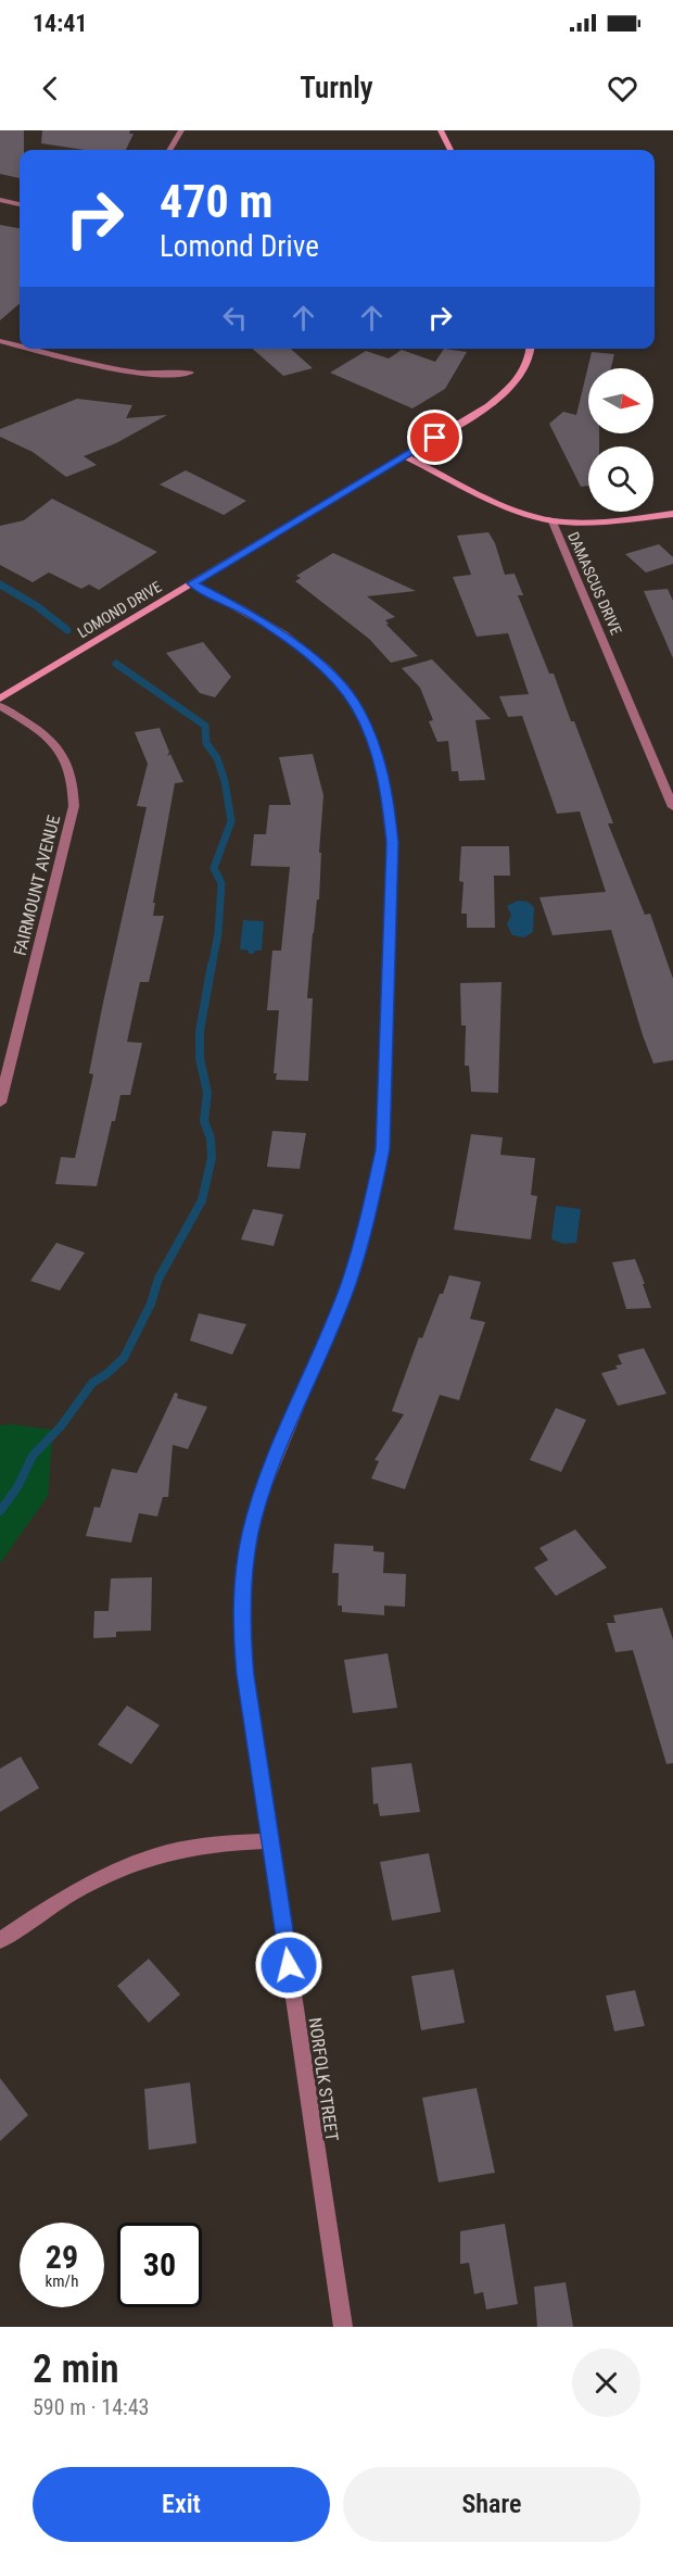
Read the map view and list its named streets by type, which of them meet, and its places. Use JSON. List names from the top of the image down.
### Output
{
  "streets": {
    "main road": ["DAMASCUS DRIVE", "LOMOND DRIVE"],
    "street": ["FAIRMOUNT AVENUE", "NORFOLK STREET"]
  },
  "crossings": [
    ["DAMASCUS DRIVE", "LOMOND DRIVE"],
    ["LOMOND DRIVE", "NORFOLK STREET"]
  ],
  "north": "right",
  "page": {
    "status": "14:41",
    "header": "Turnly",
    "turn": ["470 m", "Lomond Drive"],
    "speed": "29 km/h",
    "limit": "30",
    "heading": ["2 min", "590 m · 14:43"],
    "buttons": ["Exit", "Share"]
  }
}
